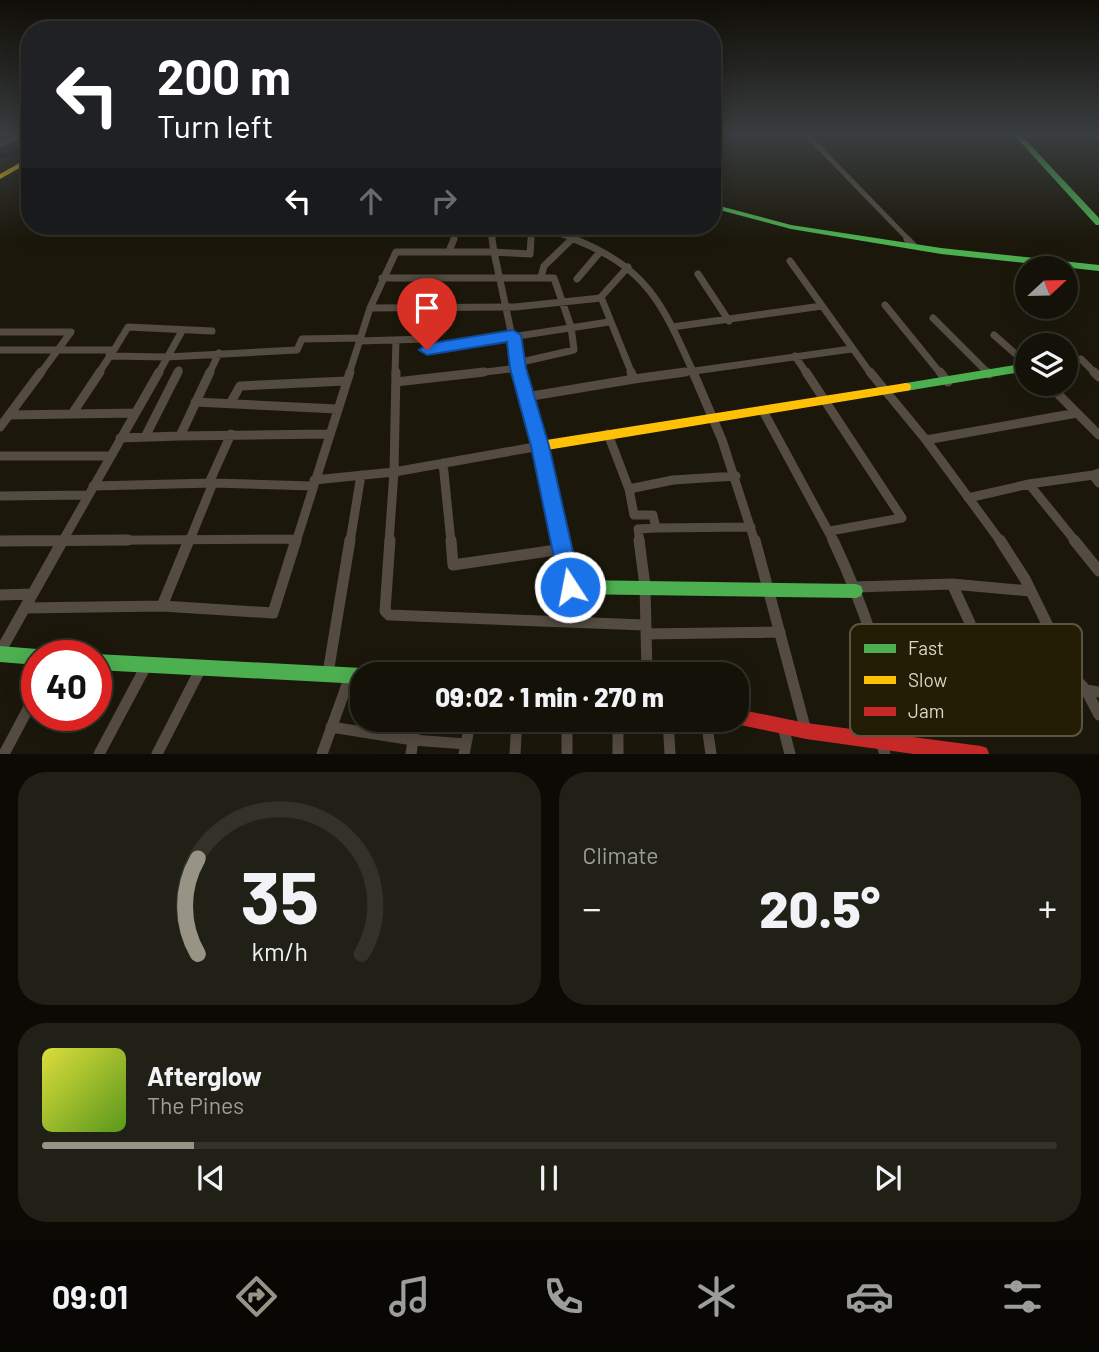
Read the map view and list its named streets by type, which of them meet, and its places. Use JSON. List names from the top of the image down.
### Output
{
  "legend": ["Fast", "Slow", "Jam"],
  "north": "right",
  "page": {
    "turn": ["200 m", "Turn left"],
    "limit": "40",
    "trip": "09:02 · 1 min · 270 m",
    "tile": "Climate",
    "heat": ["−", "20.5°", "+"],
    "song": ["Afterglow", "The Pines"],
    "tabs": "09:01",
    "gauge": ["35", "km/h"]
  }
}
